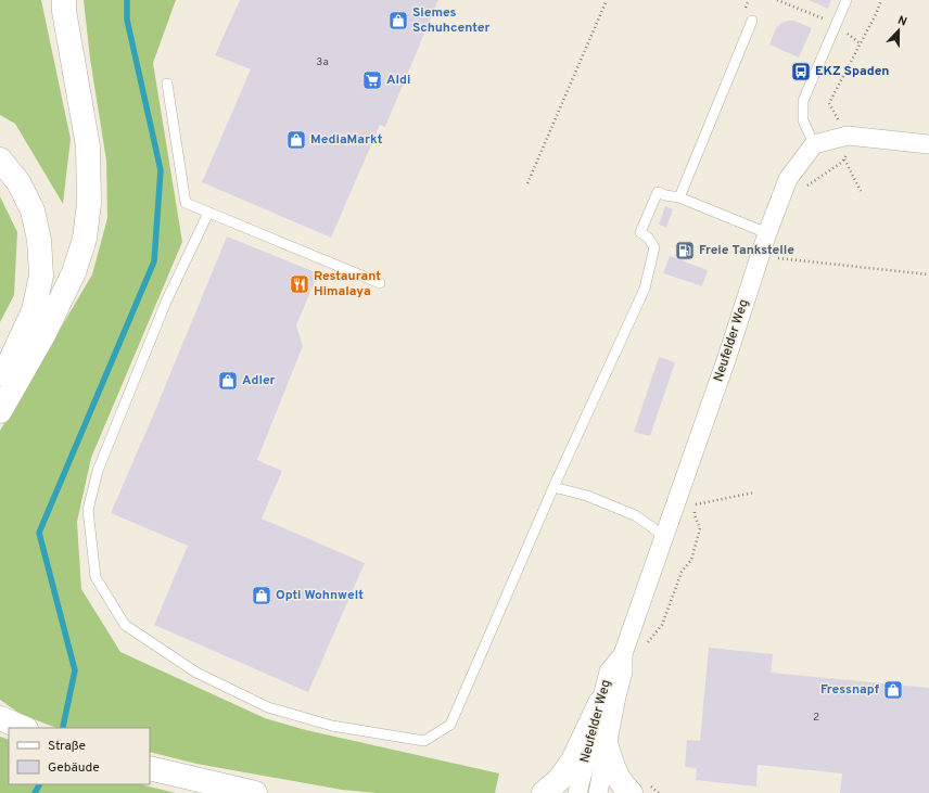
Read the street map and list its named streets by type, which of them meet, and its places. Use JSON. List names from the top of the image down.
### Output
{
  "streets": {
    "street": ["Neufelder Weg"]
  },
  "places": {
    "shop": [
      "Siemes Schuhcenter",
      "MediaMarkt",
      "Adler",
      "Opti Wohnwelt",
      "Fressnapf"
    ],
    "bus stop": ["EKZ Spaden"],
    "supermarket": ["Aldi"],
    "fuel station": ["Freie Tankstelle"],
    "restaurant": ["Restaurant Himalaya"]
  },
  "house_numbers": ["3a", "2"],
  "legend": ["Straße", "Gebäude"],
  "north": "top"
}
